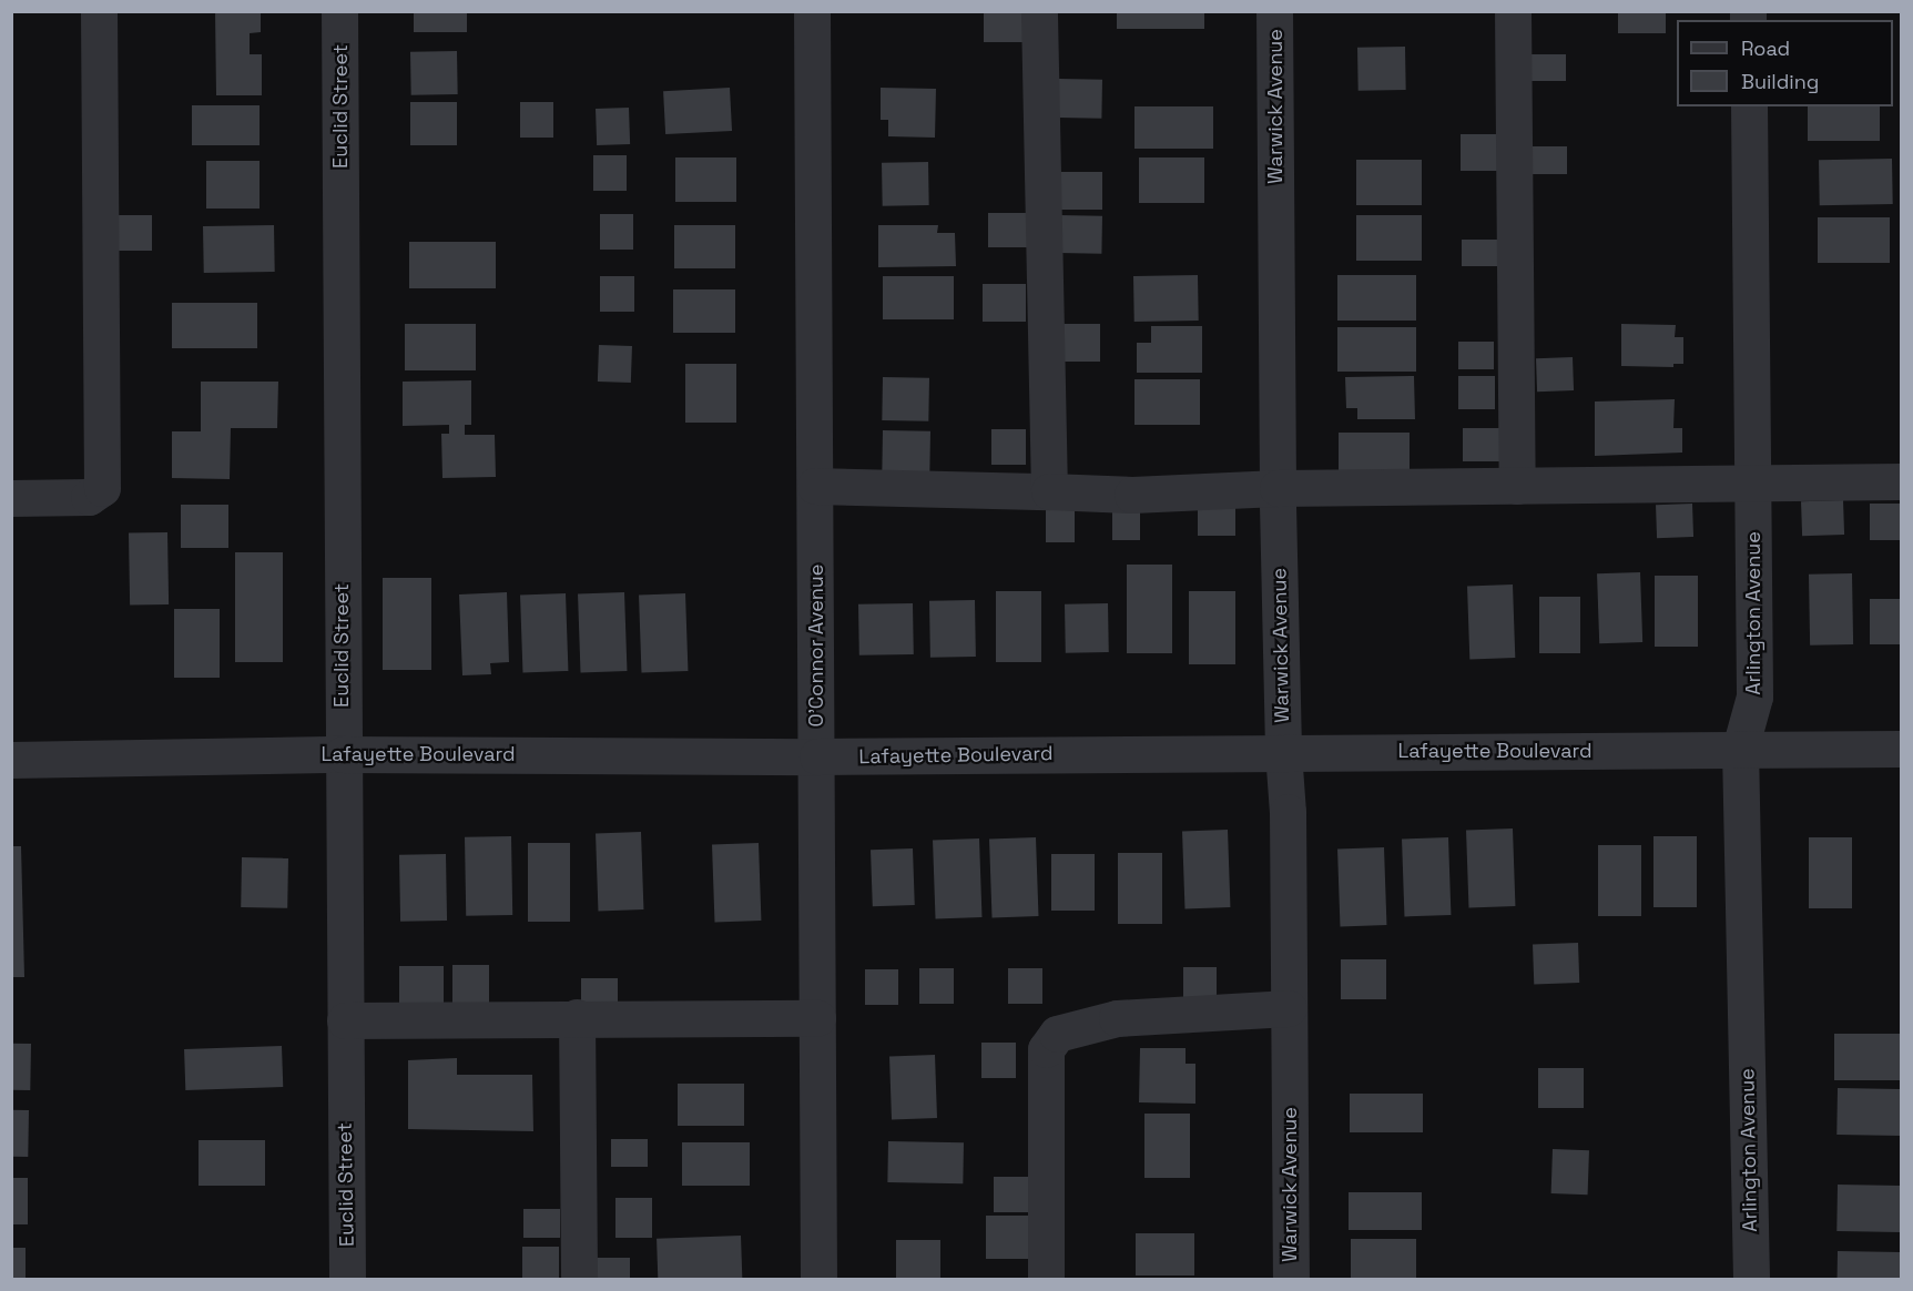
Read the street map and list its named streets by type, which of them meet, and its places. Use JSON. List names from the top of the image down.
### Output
{
  "streets": {
    "street": [
      "Euclid Street",
      "Warwick Avenue",
      "Arlington Avenue",
      "O'Connor Avenue",
      "Lafayette Boulevard"
    ]
  },
  "crossings": [
    ["Euclid Street", "Lafayette Boulevard"],
    ["Warwick Avenue", "Lafayette Boulevard"],
    ["Arlington Avenue", "Lafayette Boulevard"],
    ["O'Connor Avenue", "Lafayette Boulevard"]
  ],
  "legend": ["Road", "Building"]
}
